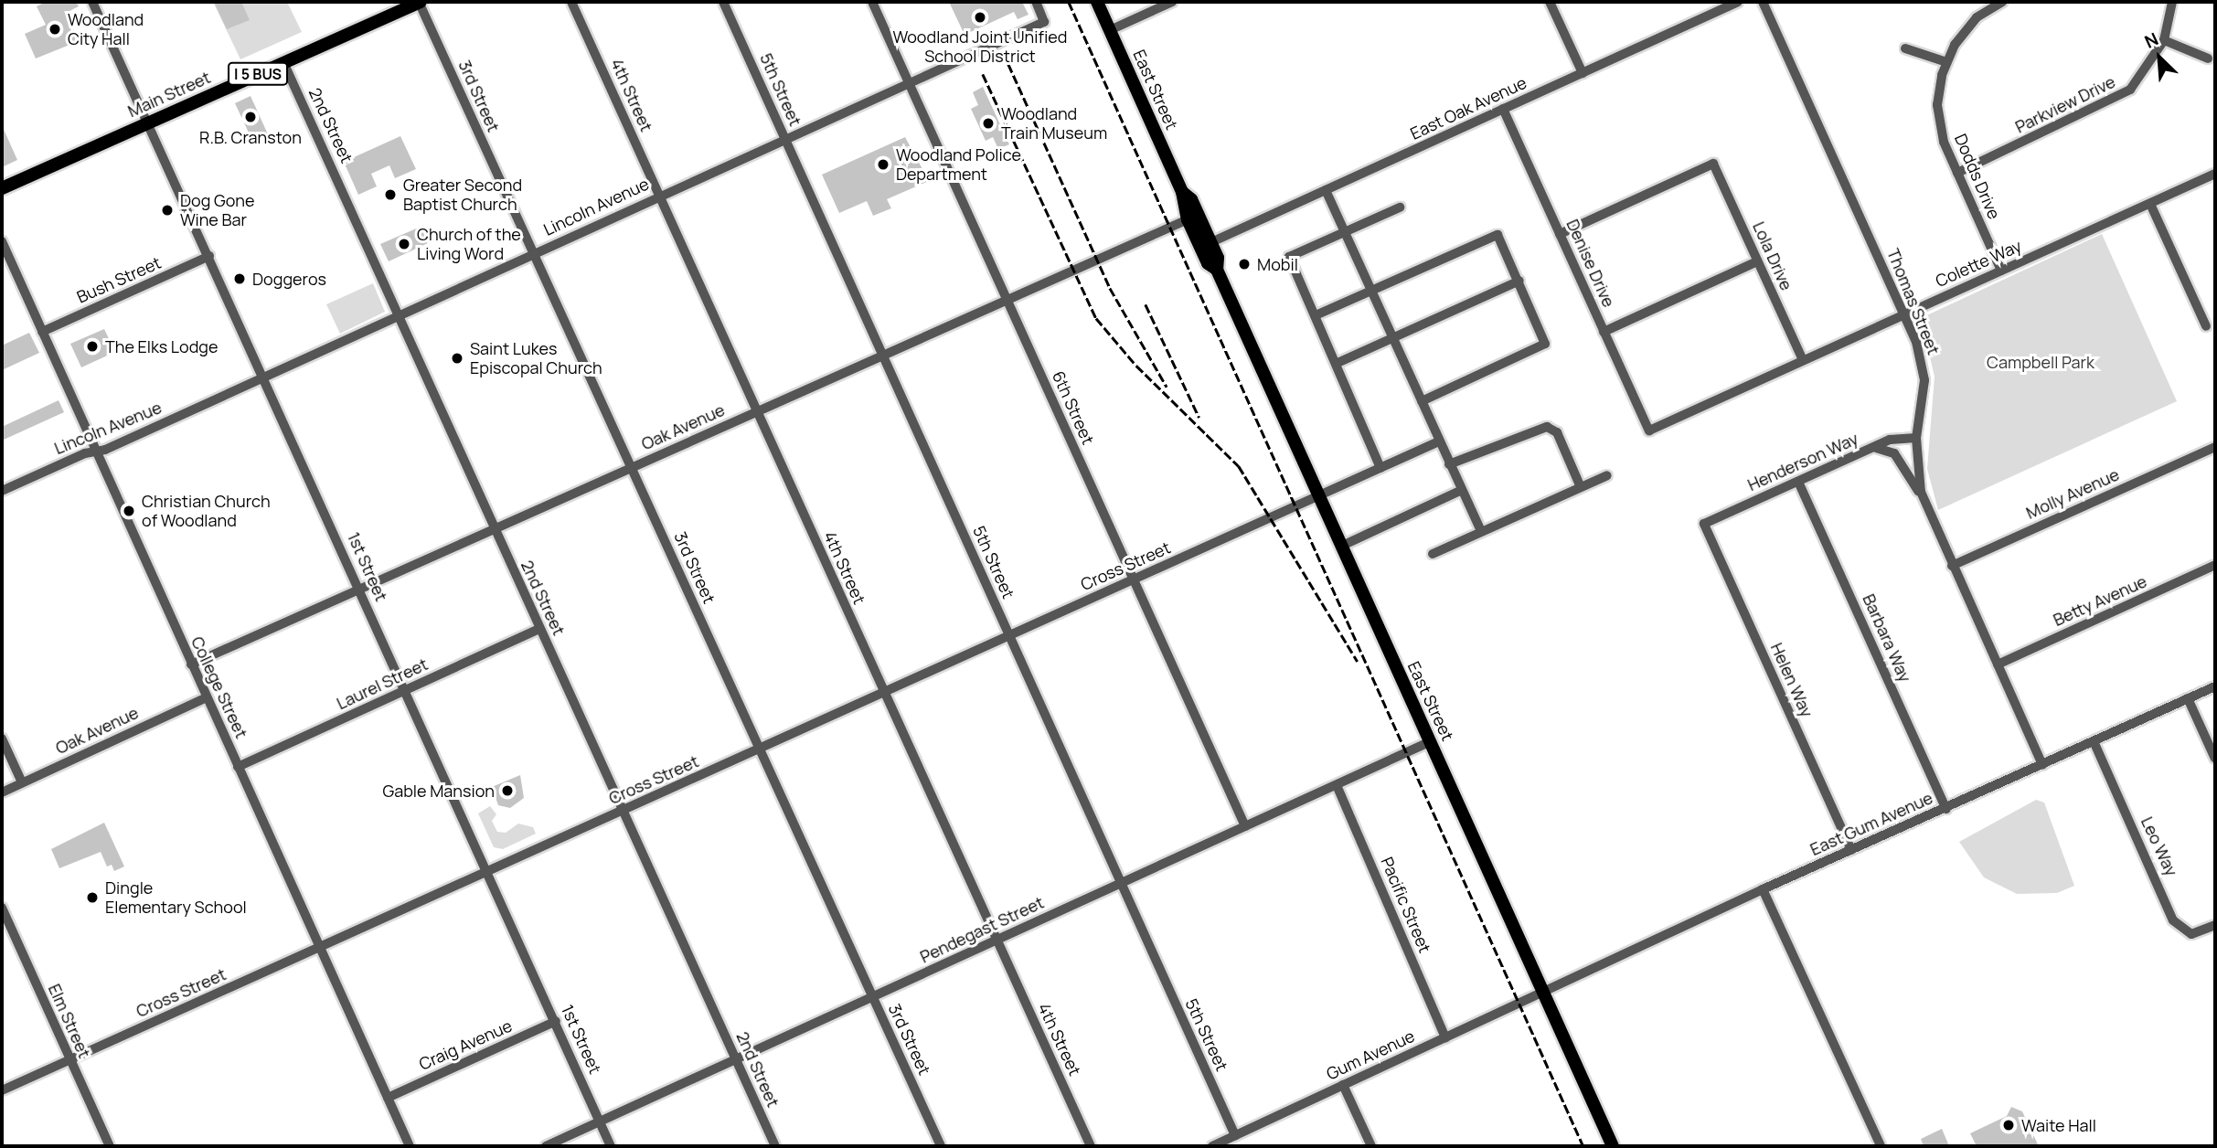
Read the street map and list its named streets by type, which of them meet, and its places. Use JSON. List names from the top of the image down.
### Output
{
  "streets": {
    "main road": ["I 5 BUS", "East Street", "Main Street"],
    "street": [
      "5th Street",
      "4th Street",
      "3rd Street",
      "Parkview Drive",
      "East Oak Avenue",
      "2nd Street",
      "Dodds Drive",
      "Lincoln Avenue",
      "Lola Drive",
      "Denise Drive",
      "Colette Way",
      "Bush Street",
      "Thomas Street",
      "6th Street",
      "Oak Avenue",
      "Henderson Way",
      "Molly Avenue",
      "Cross Street",
      "1st Street",
      "Betty Avenue",
      "Barbara Way",
      "Helen Way",
      "Laurel Street",
      "College Street",
      "East Gum Avenue",
      "Leo Way",
      "Pacific Street",
      "Pendegast Street",
      "Elm Street",
      "Craig Avenue",
      "Gum Avenue"
    ]
  },
  "crossings": [
    ["5th Street", "Lincoln Avenue"],
    ["5th Street", "Oak Avenue"],
    ["5th Street", "Cross Street"],
    ["5th Street", "Pendegast Street"],
    ["5th Street", "Gum Avenue"],
    ["East Street", "East Oak Avenue"],
    ["East Street", "Oak Avenue"],
    ["East Street", "Cross Street"],
    ["East Street", "East Gum Avenue"],
    ["East Street", "Pendegast Street"],
    ["East Street", "Gum Avenue"],
    ["Main Street", "3rd Street"],
    ["Main Street", "2nd Street"],
    ["Main Street", "1st Street"],
    ["4th Street", "Lincoln Avenue"],
    ["4th Street", "Oak Avenue"],
    ["4th Street", "Cross Street"],
    ["4th Street", "Pendegast Street"],
    ["3rd Street", "Lincoln Avenue"],
    ["3rd Street", "Oak Avenue"],
    ["3rd Street", "Cross Street"],
    ["3rd Street", "Pendegast Street"],
    ["Parkview Drive", "Dodds Drive"],
    ["East Oak Avenue", "Denise Drive"],
    ["2nd Street", "Lincoln Avenue"],
    ["2nd Street", "Oak Avenue"],
    ["2nd Street", "Cross Street"],
    ["2nd Street", "Laurel Street"],
    ["2nd Street", "Pendegast Street"],
    ["Dodds Drive", "Colette Way"],
    ["Lincoln Avenue", "6th Street"],
    ["Lincoln Avenue", "1st Street"],
    ["Lincoln Avenue", "College Street"],
    ["Lola Drive", "Denise Drive"],
    ["Lola Drive", "Colette Way"],
    ["Denise Drive", "Colette Way"],
    ["Colette Way", "Thomas Street"],
    ["Bush Street", "1st Street"],
    ["Bush Street", "College Street"],
    ["Thomas Street", "Henderson Way"],
    ["Thomas Street", "Molly Avenue"],
    ["Thomas Street", "Betty Avenue"],
    ["Thomas Street", "East Gum Avenue"],
    ["6th Street", "Oak Avenue"],
    ["6th Street", "Cross Street"],
    ["6th Street", "Pendegast Street"],
    ["Oak Avenue", "1st Street"],
    ["Oak Avenue", "College Street"],
    ["Henderson Way", "Barbara Way"],
    ["Henderson Way", "Helen Way"],
    ["Cross Street", "1st Street"],
    ["Cross Street", "College Street"],
    ["Cross Street", "Elm Street"],
    ["1st Street", "Laurel Street"],
    ["1st Street", "Pendegast Street"],
    ["1st Street", "Craig Avenue"],
    ["Barbara Way", "East Gum Avenue"],
    ["Helen Way", "East Gum Avenue"],
    ["Laurel Street", "College Street"],
    ["College Street", "Craig Avenue"],
    ["East Gum Avenue", "Leo Way"],
    ["East Gum Avenue", "Gum Avenue"],
    ["Pacific Street", "Pendegast Street"],
    ["Pacific Street", "Gum Avenue"]
  ],
  "parks": ["Campbell Park"],
  "places": [
    "Woodland Joint Unified School District",
    "Woodland City Hall",
    "R.B. Cranston",
    "Woodland Train Museum",
    "Woodland Police Department",
    "Greater Second Baptist Church",
    "Dog Gone Wine Bar",
    "Church of the Living Word",
    "Mobil",
    "Doggeros",
    "The Elks Lodge",
    "Saint Lukes Episcopal Church",
    "Christian Church of Woodland",
    "Gable Mansion",
    "Dingle Elementary School",
    "Waite Hall"
  ],
  "north": "top left"
}
